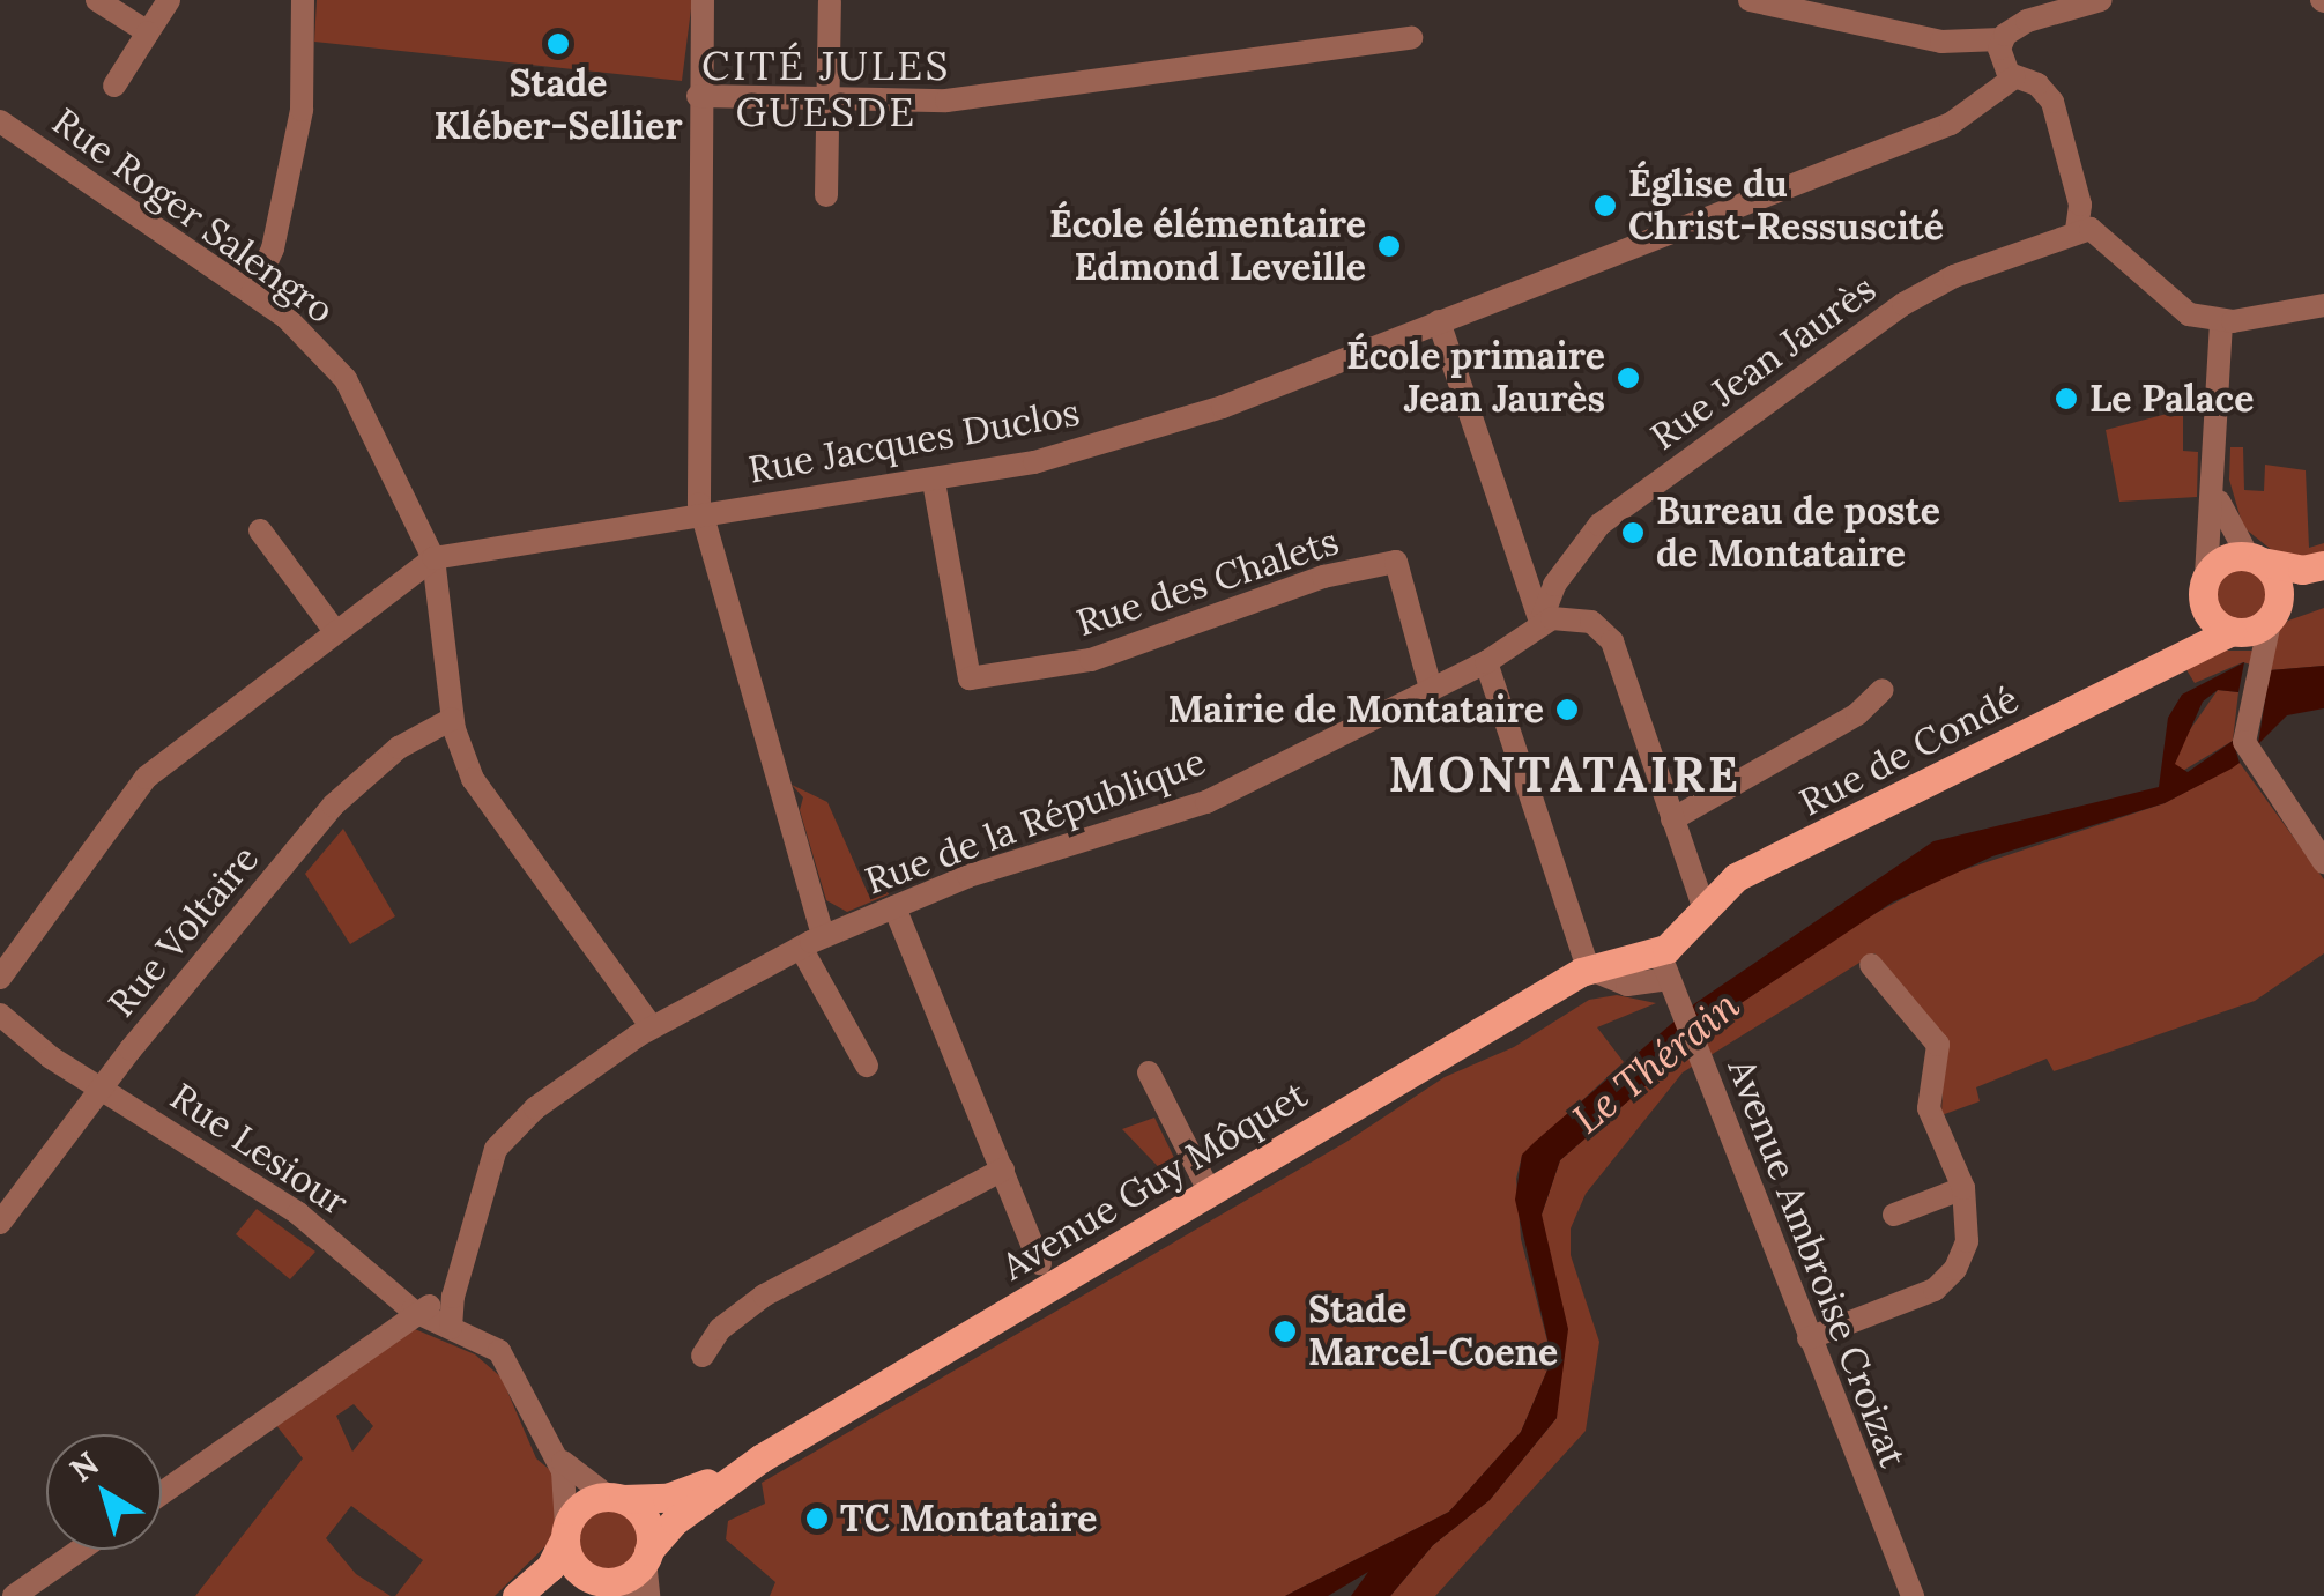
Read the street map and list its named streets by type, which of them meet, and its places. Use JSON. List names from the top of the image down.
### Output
{
  "streets": {
    "main road": ["Rue de Condé", "Avenue Guy Môquet"],
    "street": [
      "Rue Roger Salengro",
      "Rue Jean Jaurès",
      "Rue Jacques Duclos",
      "Rue des Chalets",
      "Rue de la République",
      "Rue Voltaire",
      "Rue Lesiour",
      "Avenue Ambroise Croizat"
    ]
  },
  "crossings": [
    ["Rue Roger Salengro", "Rue Jacques Duclos"],
    ["Rue Roger Salengro", "Rue de la République"],
    ["Rue Roger Salengro", "Rue Voltaire"],
    ["Rue Jean Jaurès", "Rue de la République"],
    ["Rue Jacques Duclos", "Rue des Chalets"],
    ["Rue des Chalets", "Rue de la République"],
    ["Rue de Condé", "Avenue Ambroise Croizat"],
    ["Rue de la République", "Rue Lesiour"],
    ["Rue Voltaire", "Rue Lesiour"]
  ],
  "districts": ["CITÉ JULES GUESDE", "MONTATAIRE"],
  "water": ["Le Thérain"],
  "places": [
    "Stade Kléber-Sellier",
    "Église du Christ-Ressuscité",
    "École élémentaire Edmond Leveille",
    "École primaire Jean Jaurès",
    "Le Palace",
    "Bureau de poste de Montataire",
    "Mairie de Montataire",
    "Stade Marcel-Coene",
    "TC Montataire"
  ],
  "north": "top left"
}
